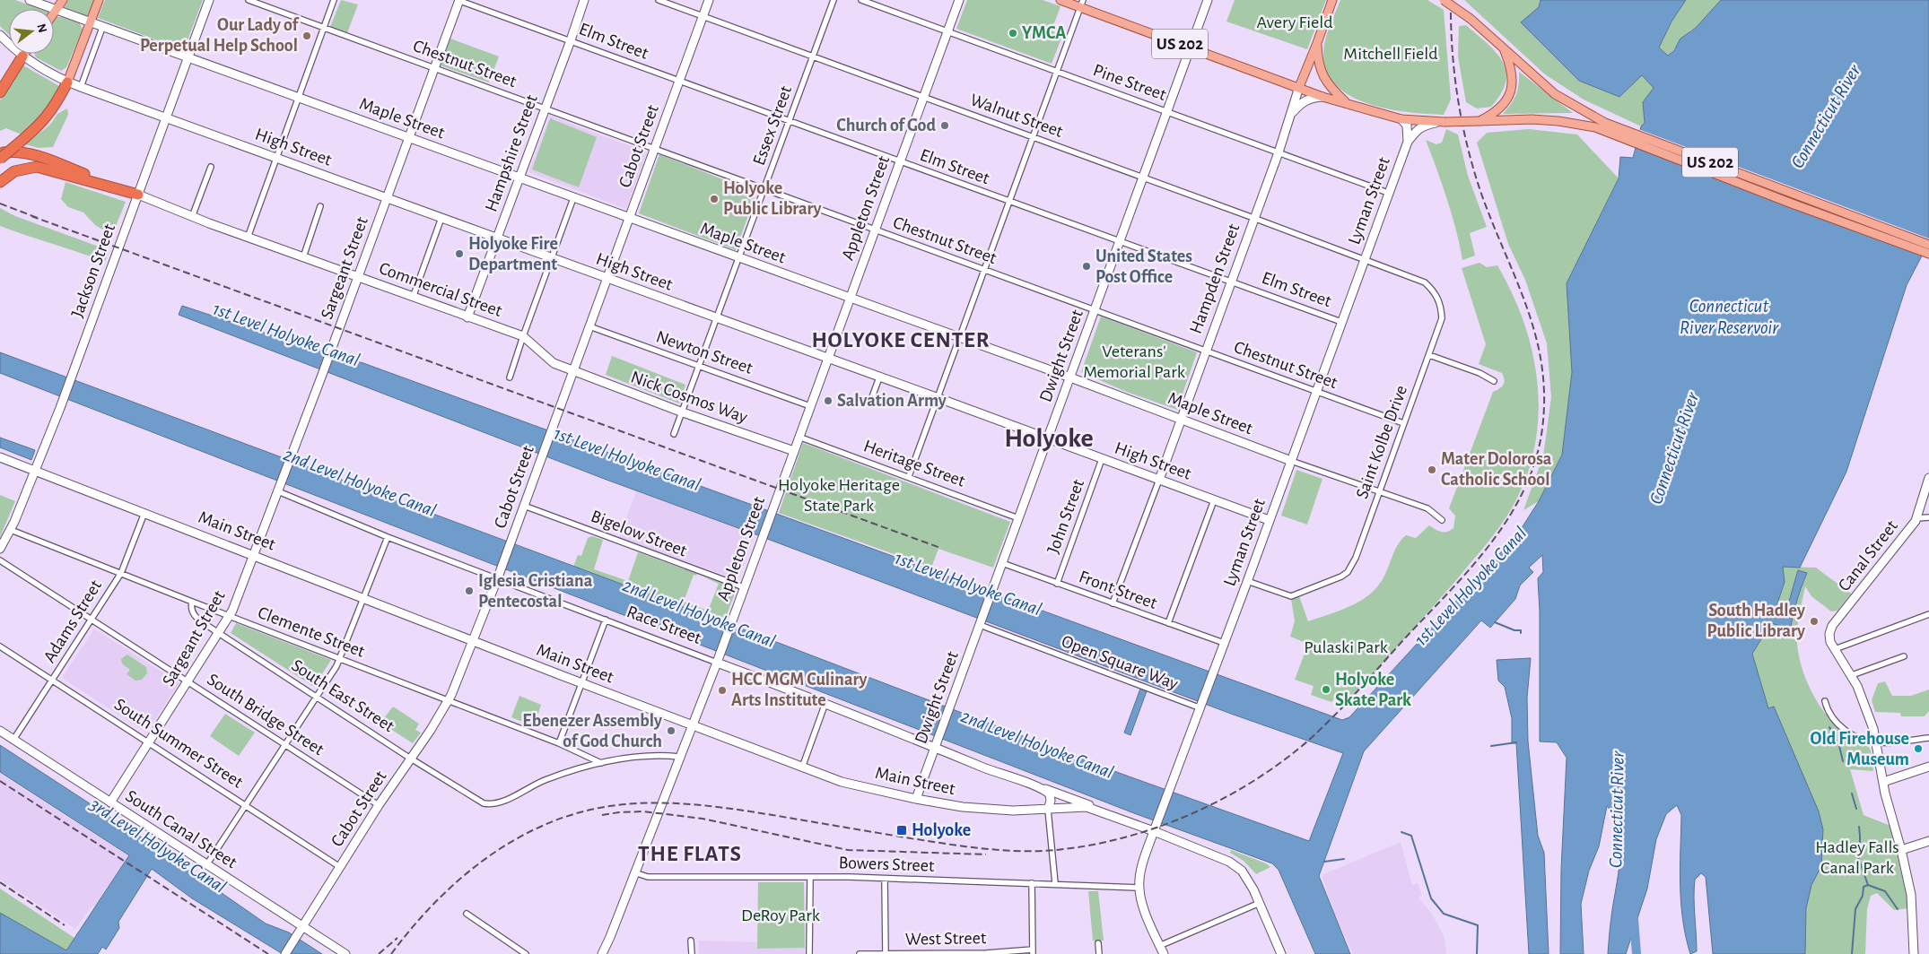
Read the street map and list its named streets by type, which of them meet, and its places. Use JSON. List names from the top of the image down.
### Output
{
  "streets": {
    "main road": [
      "US 202",
      "Maple Street",
      "Cabot Street",
      "High Street",
      "Hampshire Street",
      "Lyman Street",
      "Appleton Street",
      "Sargeant Street",
      "Jackson Street",
      "Hampden Street",
      "Commercial Street",
      "Dwight Street",
      "Nick Cosmos Way",
      "Main Street",
      "Canal Street",
      "Race Street",
      "South Canal Street"
    ],
    "street": [
      "Elm Street",
      "Chestnut Street",
      "Pine Street",
      "Walnut Street",
      "Essex Street",
      "Newton Street",
      "Saint Kolbe Drive",
      "Heritage Street",
      "John Street",
      "Bigelow Street",
      "Front Street",
      "Adams Street",
      "Clemente Street",
      "Open Square Way",
      "South East Street",
      "South Bridge Street",
      "South Summer Street",
      "Bowers Street",
      "West Street"
    ]
  },
  "crossings": [
    ["Elm Street", "Essex Street"],
    ["Elm Street", "Cabot Street"],
    ["Elm Street", "Hampshire Street"],
    ["Elm Street", "Lyman Street"],
    ["Elm Street", "Appleton Street"],
    ["Elm Street", "Sargeant Street"],
    ["Elm Street", "Hampden Street"],
    ["Elm Street", "Dwight Street"],
    ["US 202", "Lyman Street"],
    ["US 202", "Hampden Street"],
    ["US 202", "Dwight Street"],
    ["Chestnut Street", "Essex Street"],
    ["Chestnut Street", "Cabot Street"],
    ["Chestnut Street", "Hampshire Street"],
    ["Chestnut Street", "Lyman Street"],
    ["Chestnut Street", "Appleton Street"],
    ["Chestnut Street", "Sargeant Street"],
    ["Chestnut Street", "Hampden Street"],
    ["Chestnut Street", "Dwight Street"],
    ["Chestnut Street", "Saint Kolbe Drive"],
    ["Pine Street", "Lyman Street"],
    ["Pine Street", "Appleton Street"],
    ["Pine Street", "Hampden Street"],
    ["Pine Street", "Dwight Street"],
    ["Walnut Street", "Essex Street"],
    ["Walnut Street", "Cabot Street"],
    ["Walnut Street", "Lyman Street"],
    ["Walnut Street", "Appleton Street"],
    ["Walnut Street", "Hampden Street"],
    ["Walnut Street", "Dwight Street"],
    ["Walnut Street", "Saint Kolbe Drive"],
    ["Maple Street", "Essex Street"],
    ["Maple Street", "Cabot Street"],
    ["Maple Street", "Hampshire Street"],
    ["Maple Street", "Lyman Street"],
    ["Maple Street", "Appleton Street"],
    ["Maple Street", "Sargeant Street"],
    ["Maple Street", "Jackson Street"],
    ["Maple Street", "Hampden Street"],
    ["Maple Street", "Dwight Street"],
    ["Maple Street", "Saint Kolbe Drive"],
    ["Essex Street", "High Street"],
    ["Essex Street", "Newton Street"],
    ["Essex Street", "Nick Cosmos Way"],
    ["Cabot Street", "High Street"],
    ["Cabot Street", "Commercial Street"],
    ["Cabot Street", "Newton Street"],
    ["Cabot Street", "Nick Cosmos Way"],
    ["Cabot Street", "Main Street"],
    ["Cabot Street", "Bigelow Street"],
    ["Cabot Street", "Race Street"],
    ["Cabot Street", "Clemente Street"],
    ["Cabot Street", "South East Street"],
    ["Cabot Street", "South Bridge Street"],
    ["Cabot Street", "South Summer Street"],
    ["Cabot Street", "South Canal Street"],
    ["High Street", "Hampshire Street"],
    ["High Street", "Lyman Street"],
    ["High Street", "Appleton Street"],
    ["High Street", "Sargeant Street"],
    ["High Street", "Jackson Street"],
    ["High Street", "Hampden Street"],
    ["High Street", "Dwight Street"],
    ["High Street", "John Street"],
    ["Hampshire Street", "Commercial Street"],
    ["Lyman Street", "Saint Kolbe Drive"],
    ["Lyman Street", "Main Street"],
    ["Lyman Street", "Front Street"],
    ["Lyman Street", "Open Square Way"],
    ["Lyman Street", "Bowers Street"],
    ["Appleton Street", "Newton Street"],
    ["Appleton Street", "Nick Cosmos Way"],
    ["Appleton Street", "Heritage Street"],
    ["Appleton Street", "Main Street"],
    ["Appleton Street", "Bigelow Street"],
    ["Appleton Street", "Race Street"],
    ["Appleton Street", "Bowers Street"],
    ["Sargeant Street", "Commercial Street"],
    ["Sargeant Street", "Main Street"],
    ["Sargeant Street", "Race Street"],
    ["Sargeant Street", "Clemente Street"],
    ["Sargeant Street", "South East Street"],
    ["Sargeant Street", "South Bridge Street"],
    ["Sargeant Street", "South Summer Street"],
    ["Sargeant Street", "South Canal Street"],
    ["Jackson Street", "Commercial Street"],
    ["Jackson Street", "Main Street"],
    ["Jackson Street", "Clemente Street"],
    ["Hampden Street", "Front Street"],
    ["Commercial Street", "Nick Cosmos Way"],
    ["Dwight Street", "Heritage Street"],
    ["Dwight Street", "Main Street"],
    ["Dwight Street", "Front Street"],
    ["Dwight Street", "Race Street"],
    ["Dwight Street", "Open Square Way"],
    ["John Street", "Front Street"],
    ["Main Street", "Adams Street"],
    ["Main Street", "Race Street"],
    ["Adams Street", "Clemente Street"],
    ["Adams Street", "South Bridge Street"],
    ["Adams Street", "South Summer Street"],
    ["Adams Street", "South Canal Street"],
    ["Clemente Street", "South East Street"]
  ],
  "districts": ["HOLYOKE CENTER", "Holyoke", "THE FLATS"],
  "water": [
    "Connecticut River",
    "Connecticut River Reservoir",
    "1st Level Holyoke Canal",
    "2nd Level Holyoke Canal",
    "3rd Level Holyoke Canal"
  ],
  "parks": [
    "Avery Field",
    "Mitchell Field",
    "Veterans' Memorial Park",
    "Holyoke Heritage State Park",
    "Pulaski Park",
    "Hadley Falls Canal Park",
    "DeRoy Park"
  ],
  "places": {
    "other": [
      "YMCA",
      "Our Lady of Perpetual Help School",
      "Church of God",
      "Holyoke Public Library",
      "Holyoke Fire Department",
      "United States Post Office",
      "Salvation Army",
      "Mater Dolorosa Catholic School",
      "Iglesia Cristiana Pentecostal",
      "South Hadley Public Library",
      "Holyoke Skate Park",
      "HCC MGM Culinary Arts Institute",
      "Ebenezer Assembly of God Church",
      "Old Firehouse Museum"
    ],
    "transit": ["Holyoke"]
  },
  "north": "right"
}
